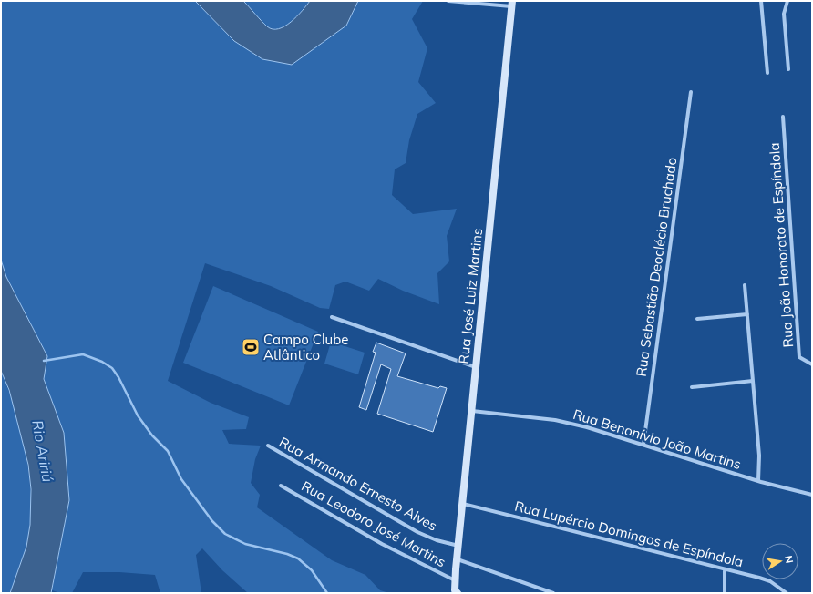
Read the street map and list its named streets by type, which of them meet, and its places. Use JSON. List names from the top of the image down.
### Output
{
  "streets": {
    "main road": ["Rua José Luiz Martins"],
    "street": [
      "Rua João Honorato de Espíndola",
      "Rua Sebastião Deoclécio Bruchado",
      "Rua Benonívio João Martins",
      "Rua Armando Ernesto Alves",
      "Rua Leodoro José Martins",
      "Rua Lupércio Domingos de Espíndola"
    ]
  },
  "crossings": [
    ["Rua Sebastião Deoclécio Bruchado", "Rua Benonívio João Martins"],
    ["Rua José Luiz Martins", "Rua Benonívio João Martins"],
    ["Rua José Luiz Martins", "Rua Armando Ernesto Alves"],
    ["Rua José Luiz Martins", "Rua Leodoro José Martins"],
    ["Rua José Luiz Martins", "Rua Lupércio Domingos de Espíndola"]
  ],
  "water": ["Rio Aririú"],
  "places": {
    "sports": ["Campo Clube Atlântico"]
  },
  "north": "right"
}
